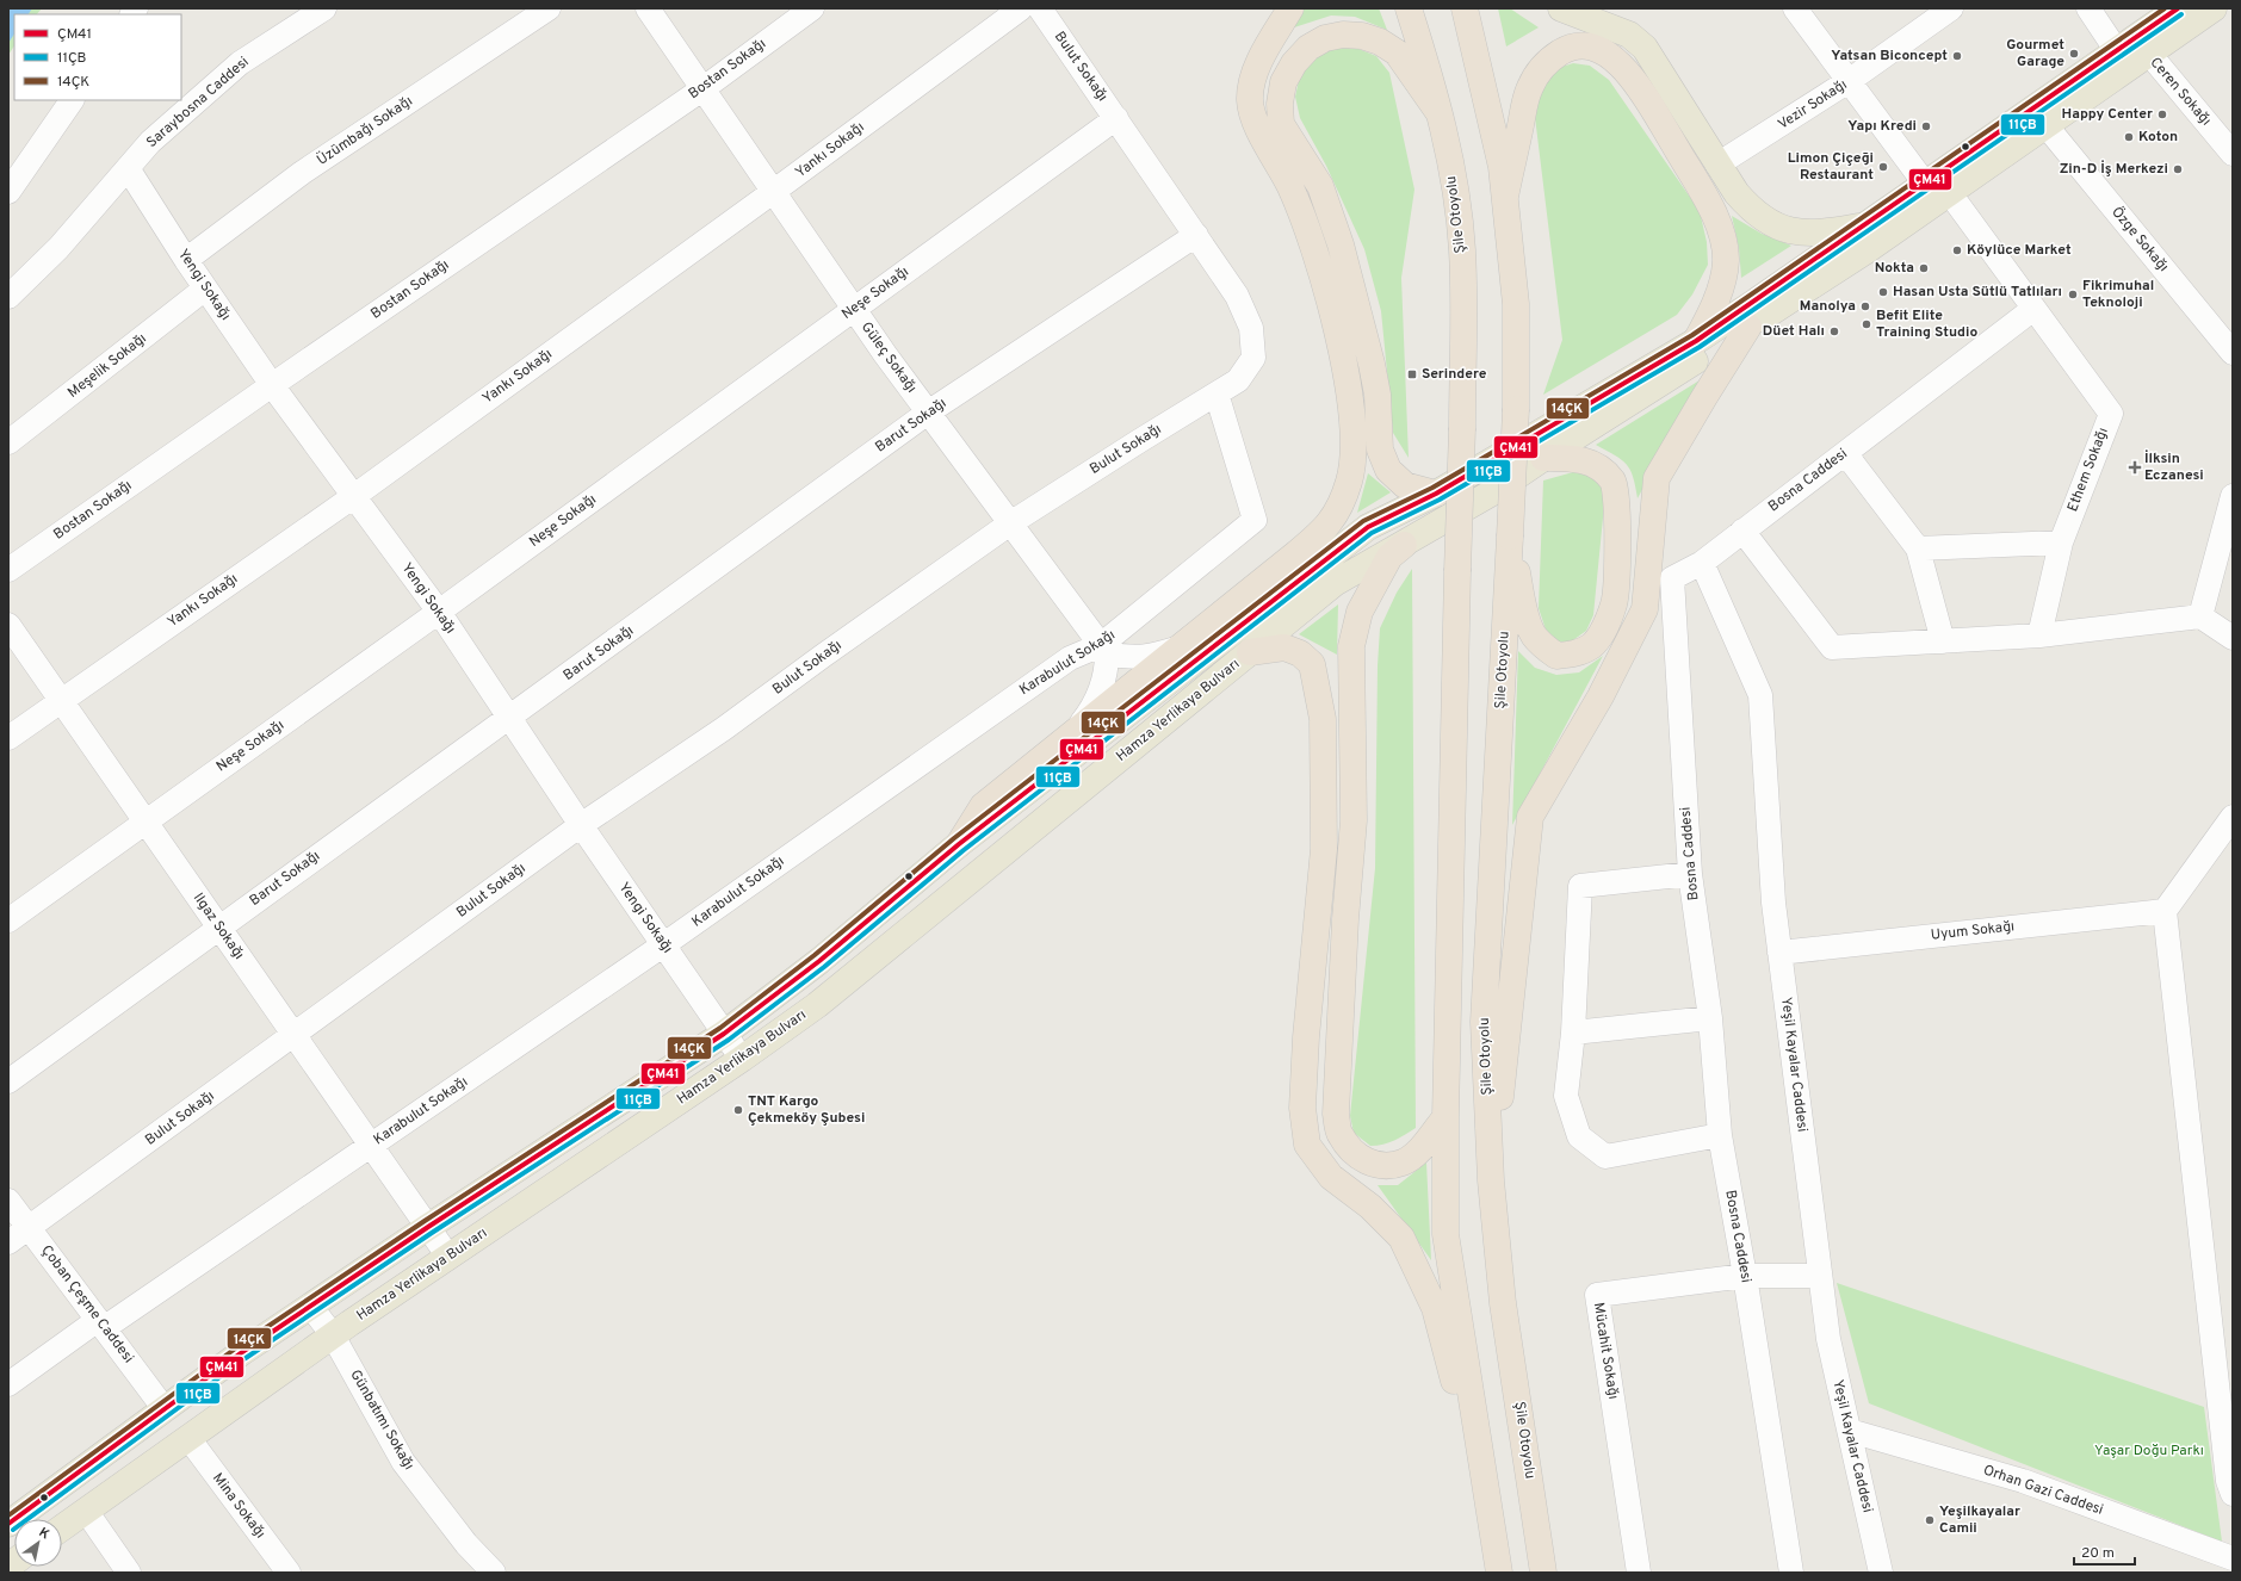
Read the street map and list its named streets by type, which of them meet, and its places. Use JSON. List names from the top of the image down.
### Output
{
  "streets": {
    "highway": ["Şile Otoyolu"],
    "main road": ["Hamza Yerlikaya Bulvarı"],
    "street": [
      "Bulut Sokağı",
      "Bostan Sokağı",
      "Ceren Sokağı",
      "Saraybosna Caddesi",
      "Vezir Sokağı",
      "Üzümbağı Sokağı",
      "Yankı Sokağı",
      "Özge Sokağı",
      "Yengi Sokağı",
      "Neşe Sokağı",
      "Güleç Sokağı",
      "Meşelik Sokağı",
      "Barut Sokağı",
      "Ethem Sokağı",
      "Bosna Caddesi",
      "Karabulut Sokağı",
      "Ilgaz Sokağı",
      "Uyum Sokağı",
      "Yeşil Kayalar Caddesi",
      "Çoban Çeşme Caddesi",
      "Mücahit Sokağı",
      "Günbatımı Sokağı",
      "Orhan Gazi Caddesi",
      "Mina Sokağı"
    ]
  },
  "crossings": [
    ["Bulut Sokağı", "Yengi Sokağı"],
    ["Bulut Sokağı", "Neşe Sokağı"],
    ["Bulut Sokağı", "Güleç Sokağı"],
    ["Bulut Sokağı", "Barut Sokağı"],
    ["Bulut Sokağı", "Karabulut Sokağı"],
    ["Bulut Sokağı", "Ilgaz Sokağı"],
    ["Bulut Sokağı", "Çoban Çeşme Caddesi"],
    ["Bostan Sokağı", "Yengi Sokağı"],
    ["Bostan Sokağı", "Güleç Sokağı"],
    ["Ceren Sokağı", "Hamza Yerlikaya Bulvarı"],
    ["Saraybosna Caddesi", "Yengi Sokağı"],
    ["Üzümbağı Sokağı", "Yengi Sokağı"],
    ["Yankı Sokağı", "Yengi Sokağı"],
    ["Yankı Sokağı", "Güleç Sokağı"],
    ["Yankı Sokağı", "Ilgaz Sokağı"],
    ["Özge Sokağı", "Hamza Yerlikaya Bulvarı"],
    ["Yengi Sokağı", "Neşe Sokağı"],
    ["Yengi Sokağı", "Meşelik Sokağı"],
    ["Yengi Sokağı", "Barut Sokağı"],
    ["Yengi Sokağı", "Karabulut Sokağı"],
    ["Yengi Sokağı", "Hamza Yerlikaya Bulvarı"],
    ["Neşe Sokağı", "Güleç Sokağı"],
    ["Neşe Sokağı", "Ilgaz Sokağı"],
    ["Güleç Sokağı", "Barut Sokağı"],
    ["Güleç Sokağı", "Karabulut Sokağı"],
    ["Barut Sokağı", "Ilgaz Sokağı"],
    ["Ethem Sokağı", "Bosna Caddesi"],
    ["Ethem Sokağı", "Hamza Yerlikaya Bulvarı"],
    ["Bosna Caddesi", "Yeşil Kayalar Caddesi"],
    ["Bosna Caddesi", "Mücahit Sokağı"],
    ["Karabulut Sokağı", "Ilgaz Sokağı"],
    ["Karabulut Sokağı", "Çoban Çeşme Caddesi"],
    ["Hamza Yerlikaya Bulvarı", "Ilgaz Sokağı"],
    ["Hamza Yerlikaya Bulvarı", "Çoban Çeşme Caddesi"],
    ["Hamza Yerlikaya Bulvarı", "Günbatımı Sokağı"],
    ["Hamza Yerlikaya Bulvarı", "Mina Sokağı"],
    ["Uyum Sokağı", "Yeşil Kayalar Caddesi"],
    ["Yeşil Kayalar Caddesi", "Mücahit Sokağı"],
    ["Yeşil Kayalar Caddesi", "Orhan Gazi Caddesi"]
  ],
  "parks": ["Yaşar Doğu Parkı"],
  "places": {
    "other": [
      "Gourmet Garage",
      "Yatsan Biconcept",
      "Happy Center",
      "Yapı Kredi",
      "Koton",
      "Limon Çiçeği Restaurant",
      "Zin-D İş Merkezi",
      "Köylüce Market",
      "Nokta",
      "Hasan Usta Sütlü Tatlıları",
      "Fikrimuhal Teknoloji",
      "Manolya",
      "Befit Elite Training Studio",
      "Düet Halı",
      "TNT Kargo Çekmeköy Şubesi",
      "Yeşilkayalar Camii"
    ],
    "transit": ["Serindere"],
    "health": ["İlksin Eczanesi"]
  },
  "lines": ["transit line ÇM41", "transit line 14ÇK", "transit line 11ÇB"],
  "legend": ["ÇM41", "11ÇB", "14ÇK"],
  "scale_bar": "20 m",
  "north": "top right"
}
